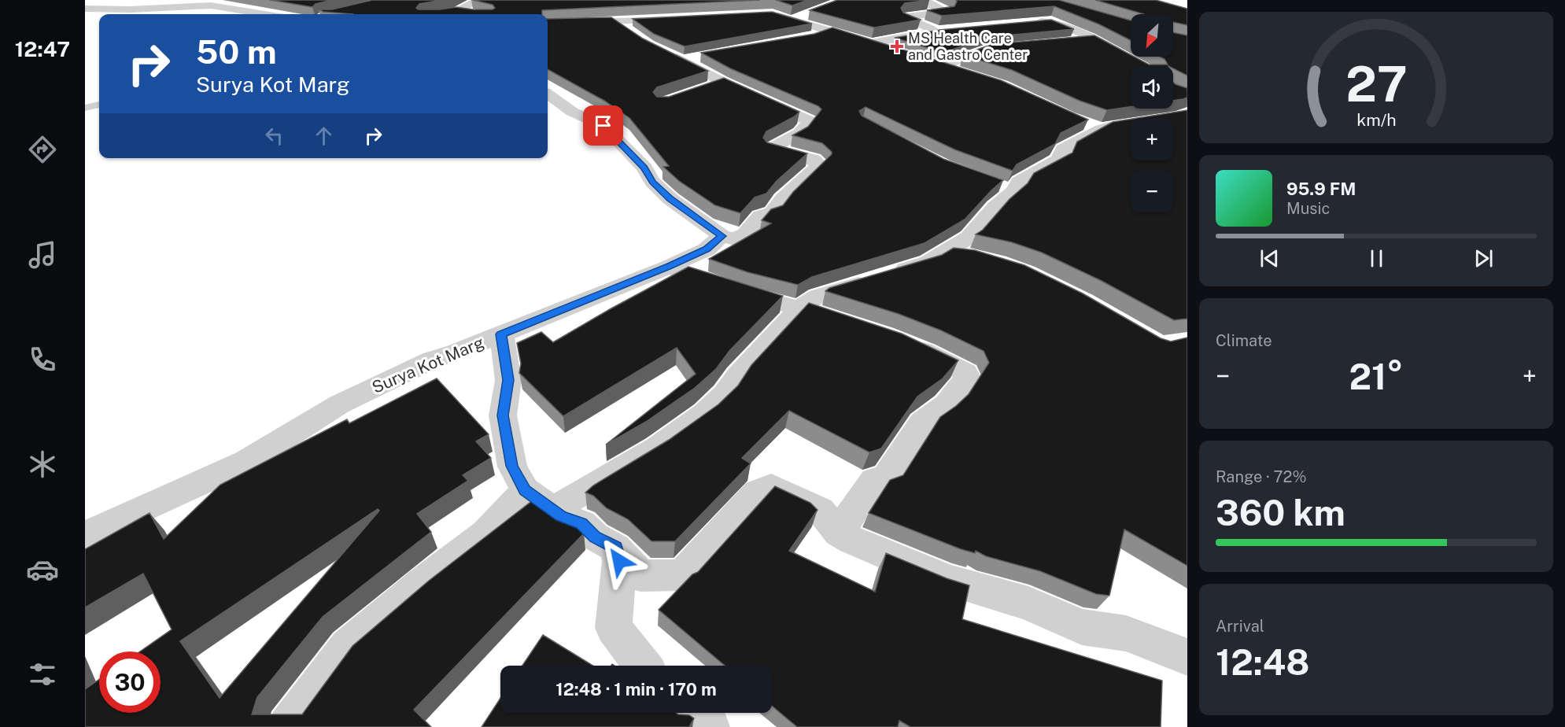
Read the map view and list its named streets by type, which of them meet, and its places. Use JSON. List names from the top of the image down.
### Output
{
  "streets": {
    "street": ["Surya Kot Marg"]
  },
  "places": {
    "health": ["MS Health Care and Gastro Center"]
  },
  "north": "bottom left",
  "page": {
    "tabs": "12:47",
    "map_buttons": ["+", "−"],
    "turn": ["50 m", "Surya Kot Marg"],
    "song": ["95.9 FM", "Music"],
    "tile": [
      "Climate",
      ["Range · 72%", "360 km"],
      ["Arrival", "12:48"]
    ],
    "heat": ["−", "21°", "+"],
    "limit": "30",
    "trip": "12:48 · 1 min · 170 m",
    "gauge": ["27", "km/h"]
  }
}
